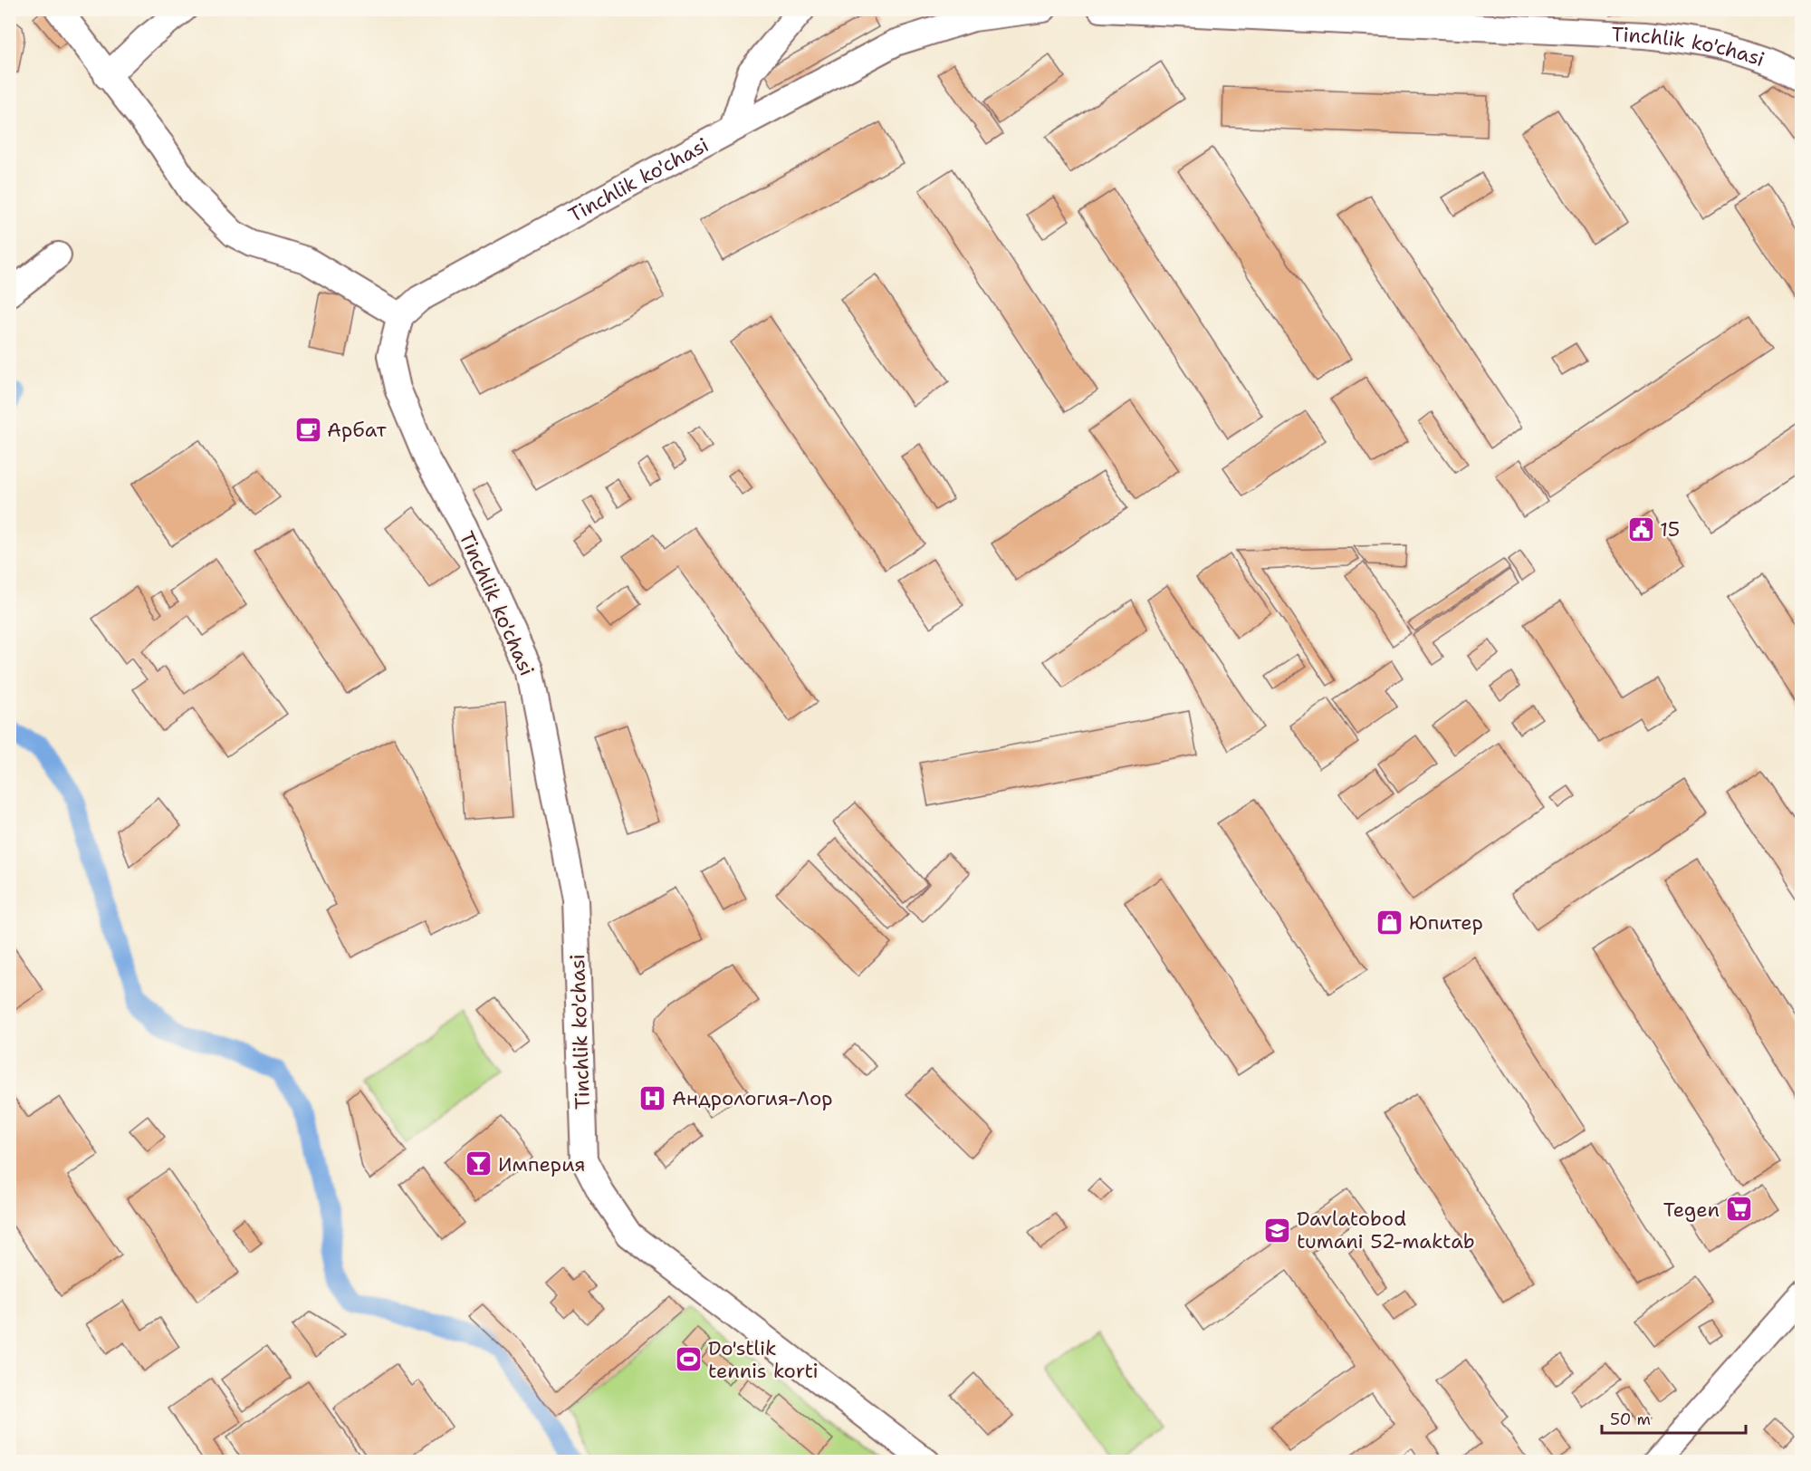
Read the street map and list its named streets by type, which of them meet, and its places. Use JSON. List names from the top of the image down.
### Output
{
  "streets": {
    "street": ["Tinchlik ko'chasi"]
  },
  "places": {
    "cafe": ["Арбат"],
    "public building": ["15"],
    "shop": ["Юпитер"],
    "hospital": ["Андрология-Лор"],
    "bar": ["Империя"],
    "supermarket": ["Tegen"],
    "school or university": ["Davlatobod tumani 52-maktab"],
    "sports": ["Do'stlik tennis korti"]
  },
  "scale_bar": "50 m"
}
